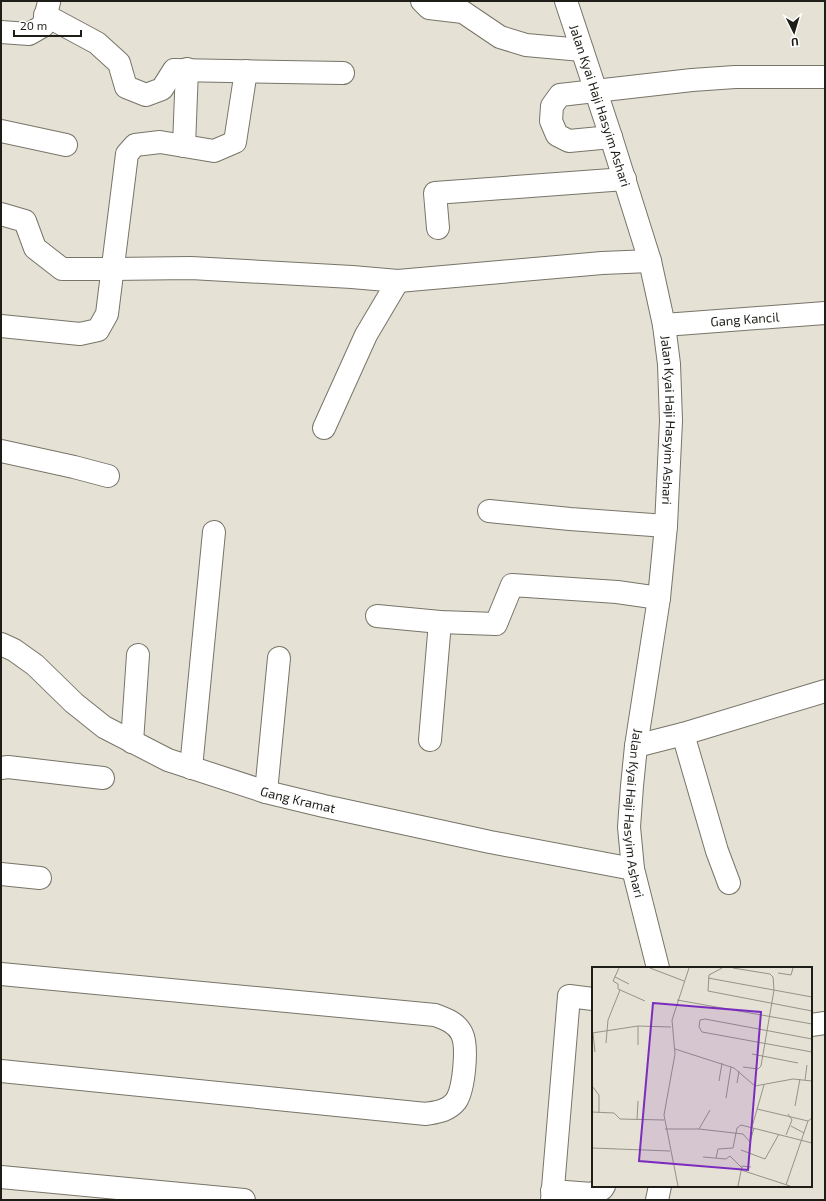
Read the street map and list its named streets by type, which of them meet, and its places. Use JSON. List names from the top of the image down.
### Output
{
  "streets": {
    "street": ["Jalan Kyai Haji Hasyim Ashari", "Gang Kancil", "Gang Kramat"]
  },
  "crossings": [
    ["Jalan Kyai Haji Hasyim Ashari", "Gang Kancil"],
    ["Jalan Kyai Haji Hasyim Ashari", "Gang Kramat"]
  ],
  "scale_bar": "20 m",
  "north": "bottom"
}
